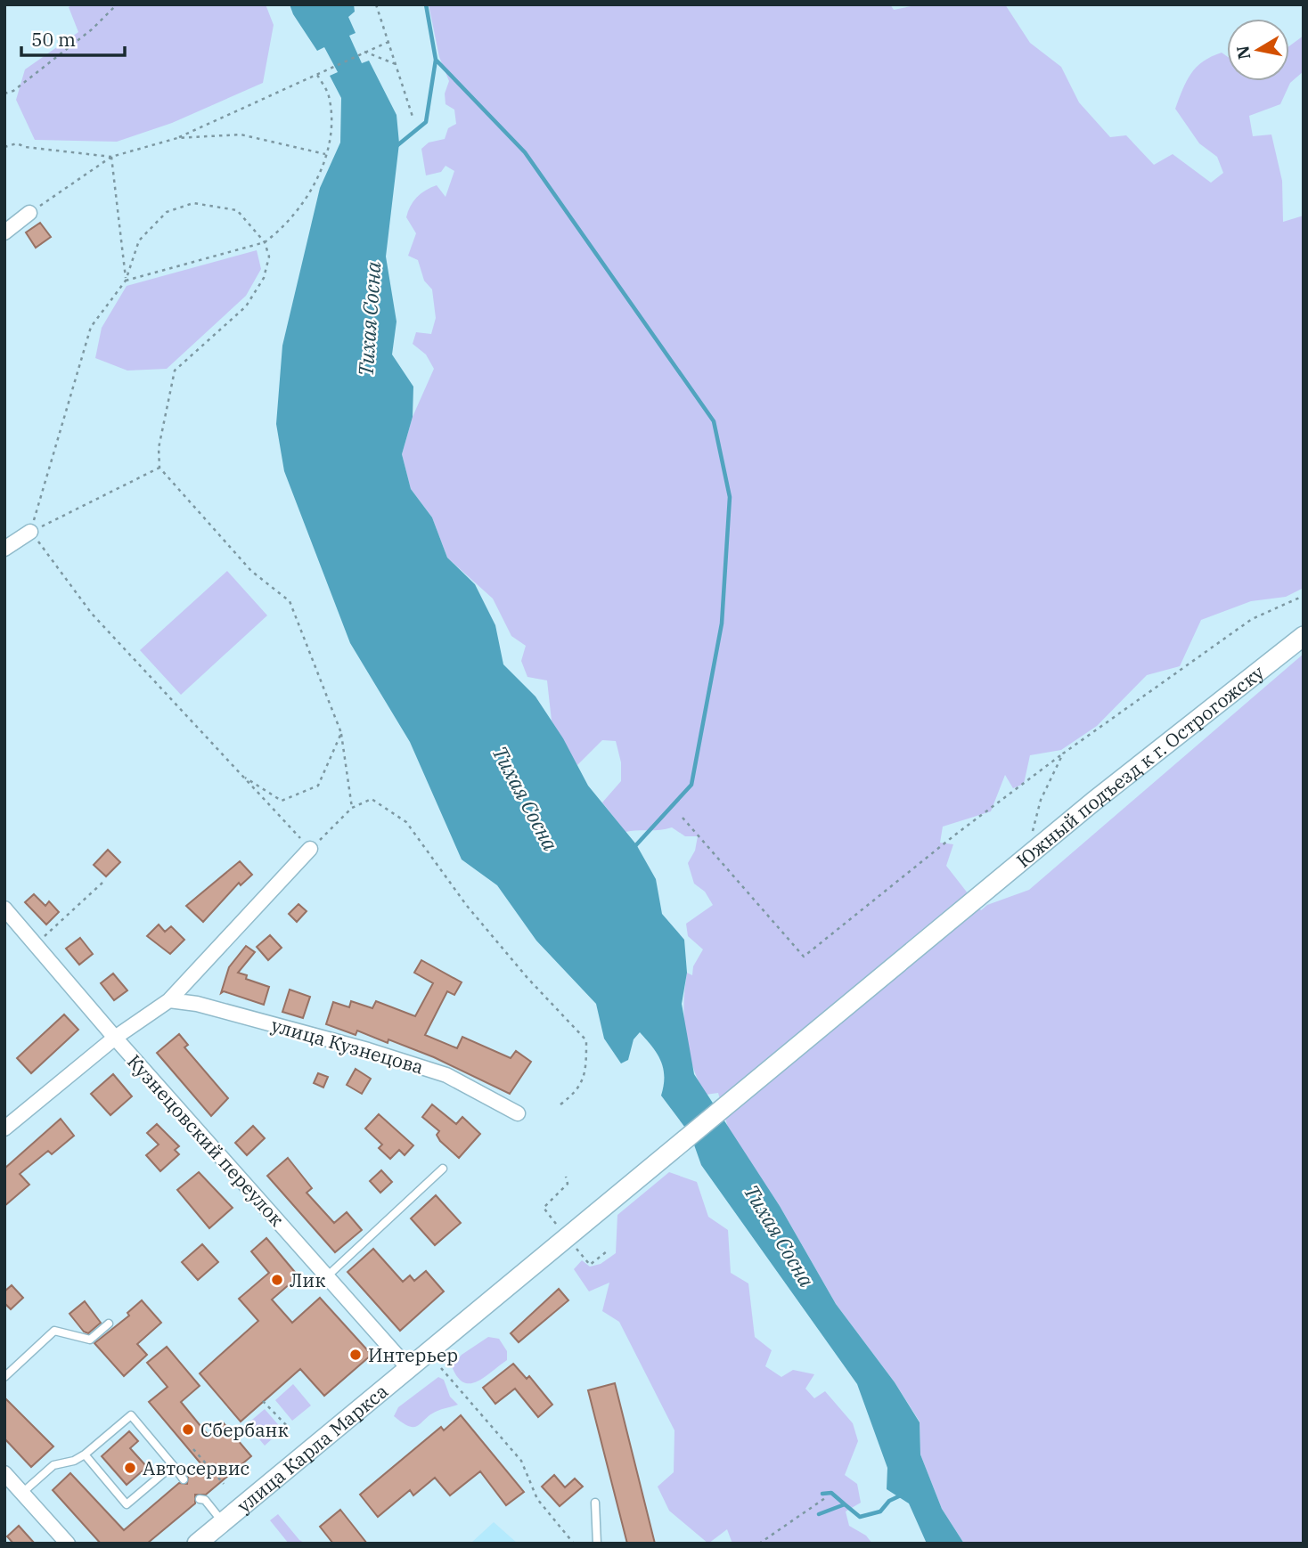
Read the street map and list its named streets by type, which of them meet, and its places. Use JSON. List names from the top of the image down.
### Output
{
  "streets": {
    "main road": ["Южный подъезд к г. Острогожску", "улица Карла Маркса"],
    "street": ["улица Кузнецова", "Кузнецовский переулок"]
  },
  "crossings": [
    ["Южный подъезд к г. Острогожску", "улица Карла Маркса"],
    ["Кузнецовский переулок", "улица Карла Маркса"]
  ],
  "water": ["Тихая Сосна"],
  "places": [
    "Лик",
    "Интерьер",
    "Сбербанк",
    "Автосервис"
  ],
  "scale_bar": "50 m",
  "north": "left"
}
